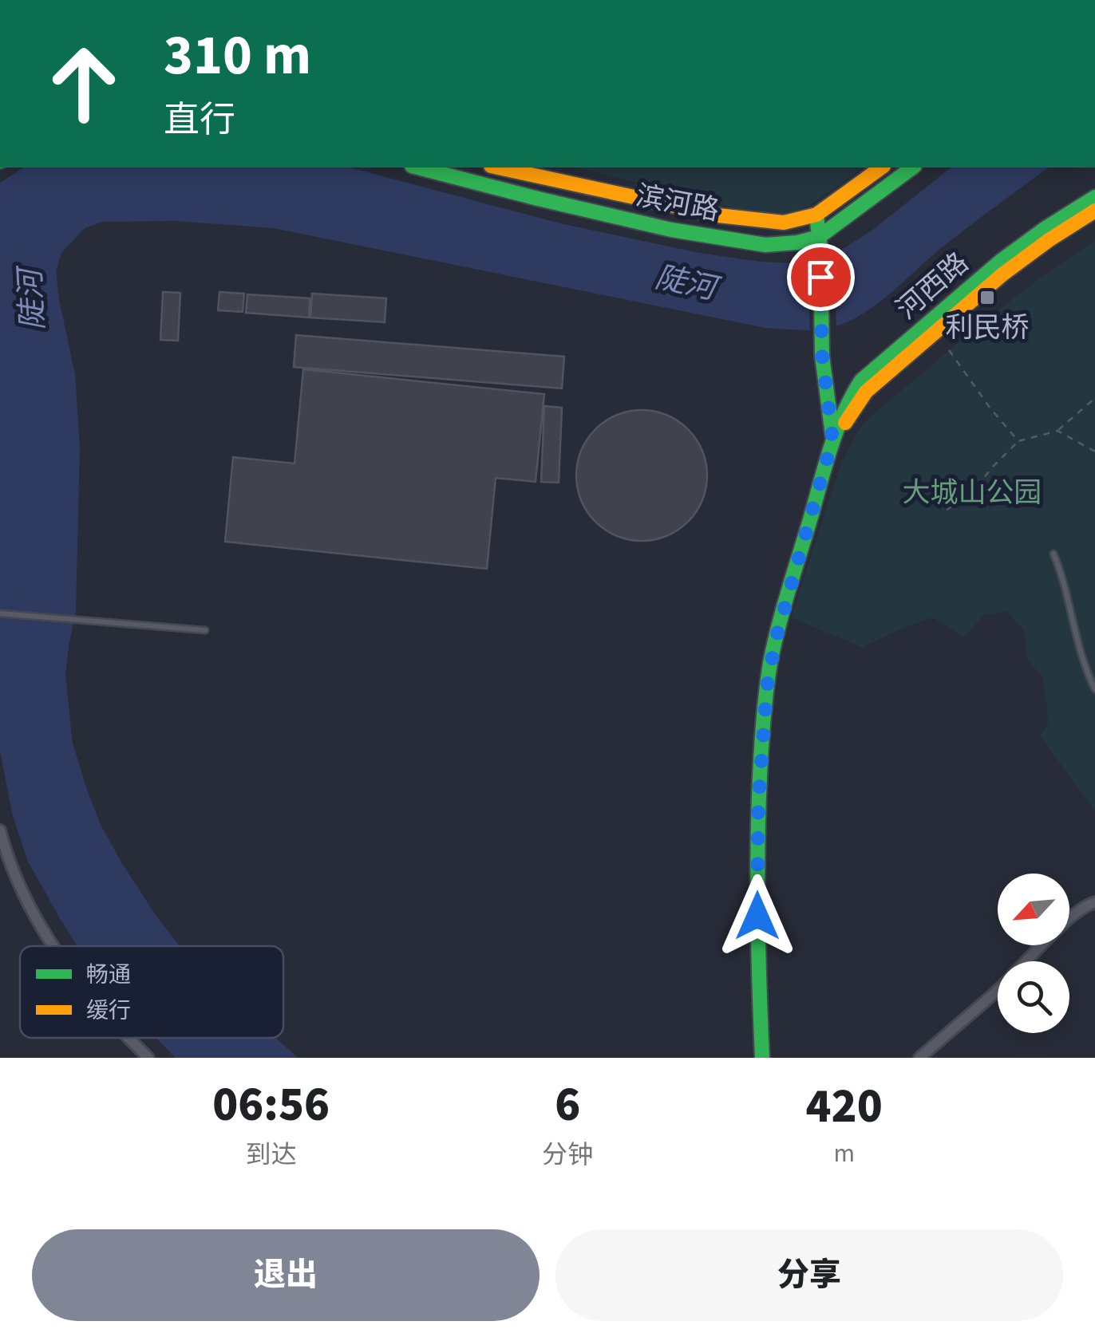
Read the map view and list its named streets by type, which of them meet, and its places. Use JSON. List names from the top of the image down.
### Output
{
  "streets": {
    "street": ["滨河路", "河西路"]
  },
  "water": ["陡河"],
  "parks": ["大城山公园"],
  "places": {
    "transit": ["利民桥"]
  },
  "legend": ["畅通", "缓行"],
  "north": "bottom left",
  "page": {
    "turn": ["310 m", "直行"],
    "eta": [
      "06:56",
      "到达",
      "6",
      "分钟",
      "420",
      "m"
    ],
    "buttons": ["退出", "分享"]
  }
}
